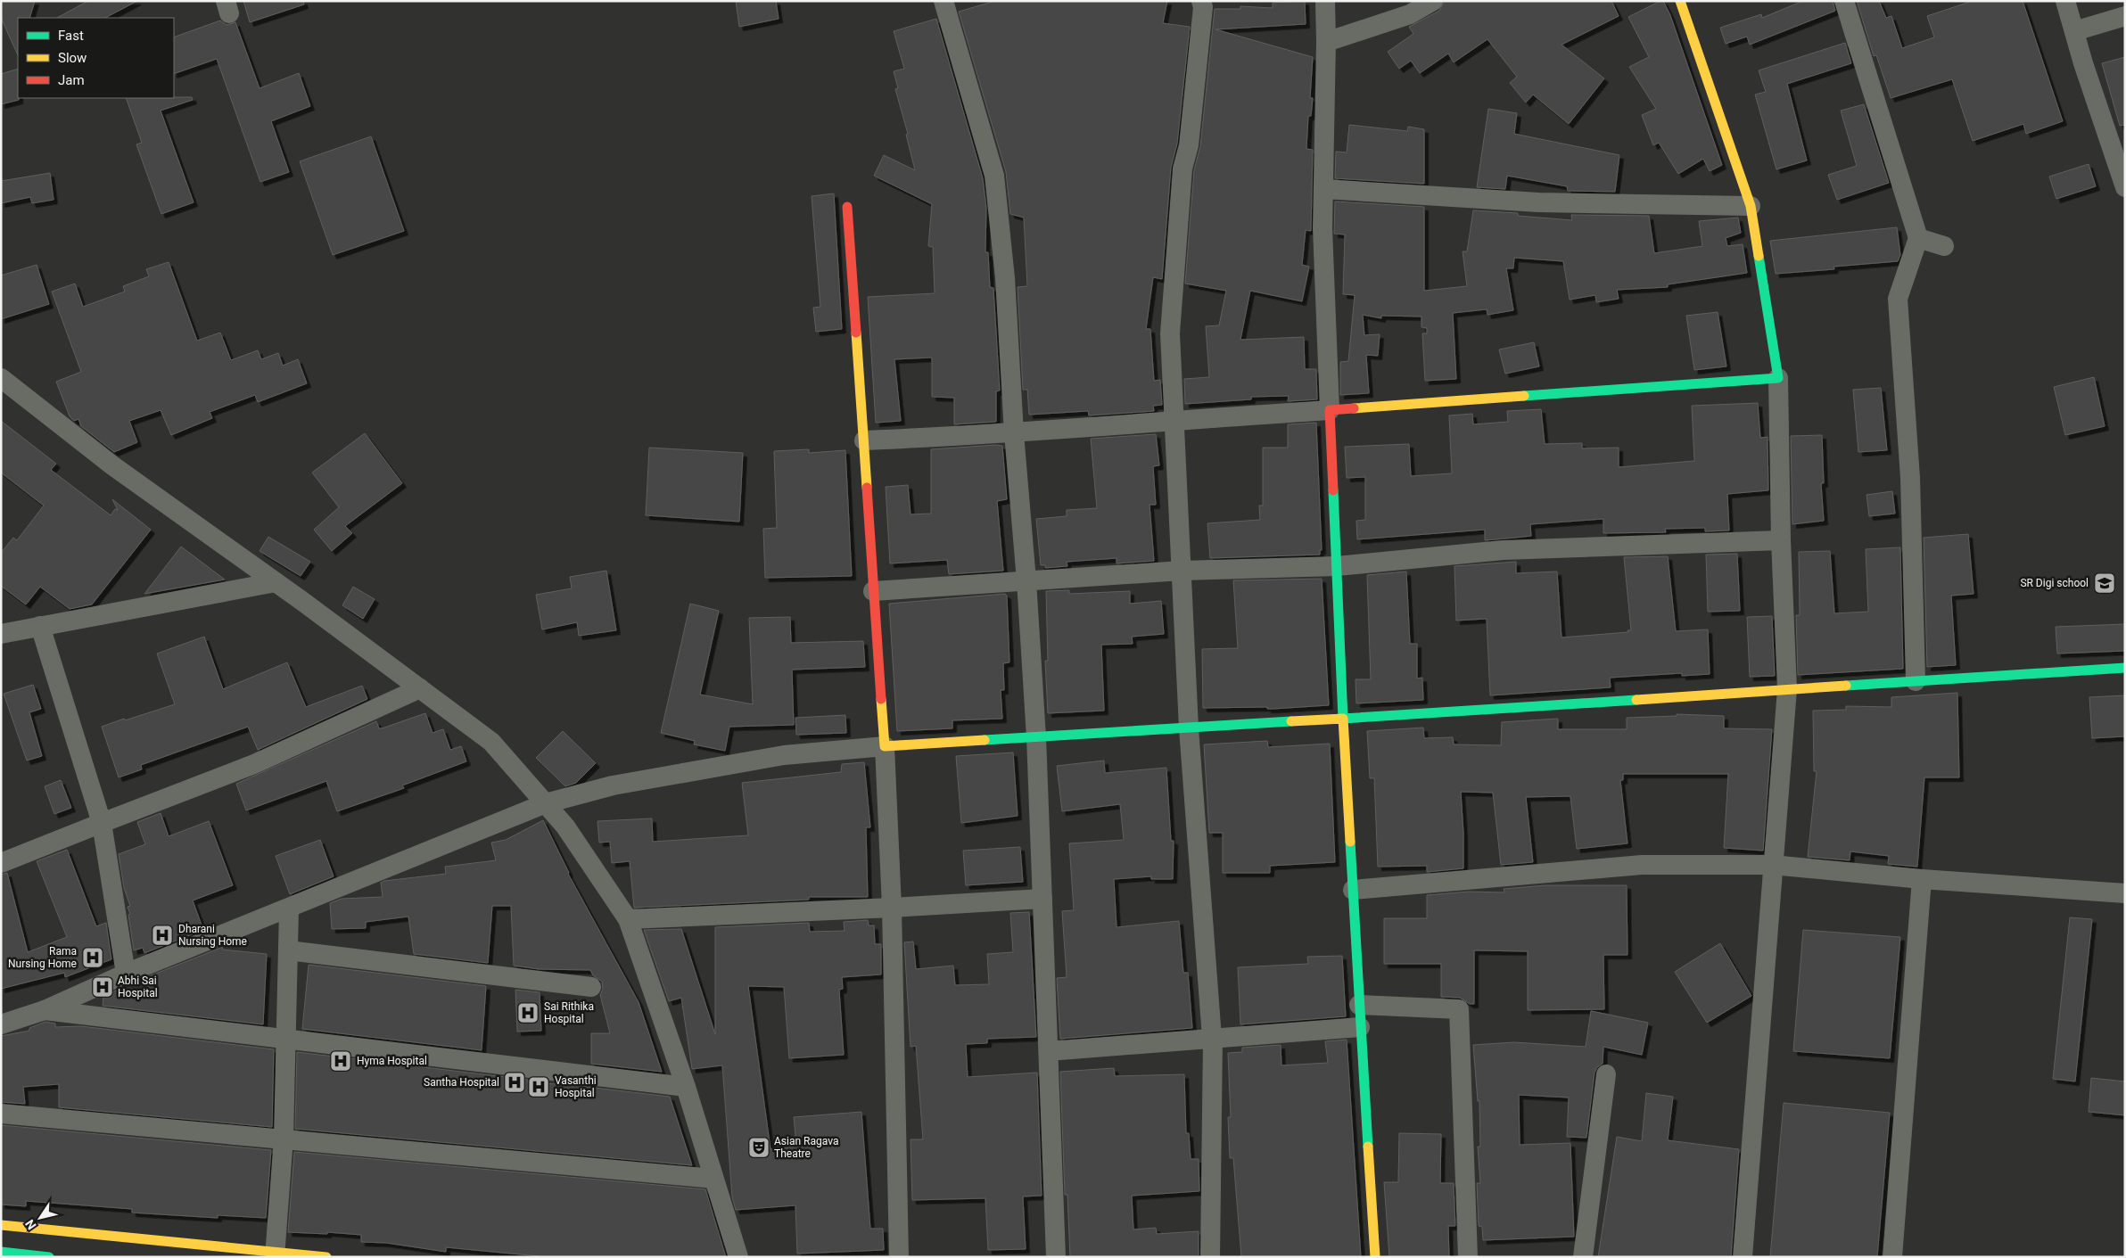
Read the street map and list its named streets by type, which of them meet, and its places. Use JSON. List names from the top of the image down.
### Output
{
  "places": {
    "school or university": ["SR Digi school"],
    "hospital": [
      "Dharani Nursing Home",
      "Rama Nursing Home",
      "Abhi Sai Hospital",
      "Sai Rithika Hospital",
      "Hyma Hospital",
      "Santha Hospital",
      "Vasanthi Hospital"
    ],
    "theatre": ["Asian Ragava Theatre"]
  },
  "legend": ["Fast", "Slow", "Jam"],
  "north": "bottom left"
}
